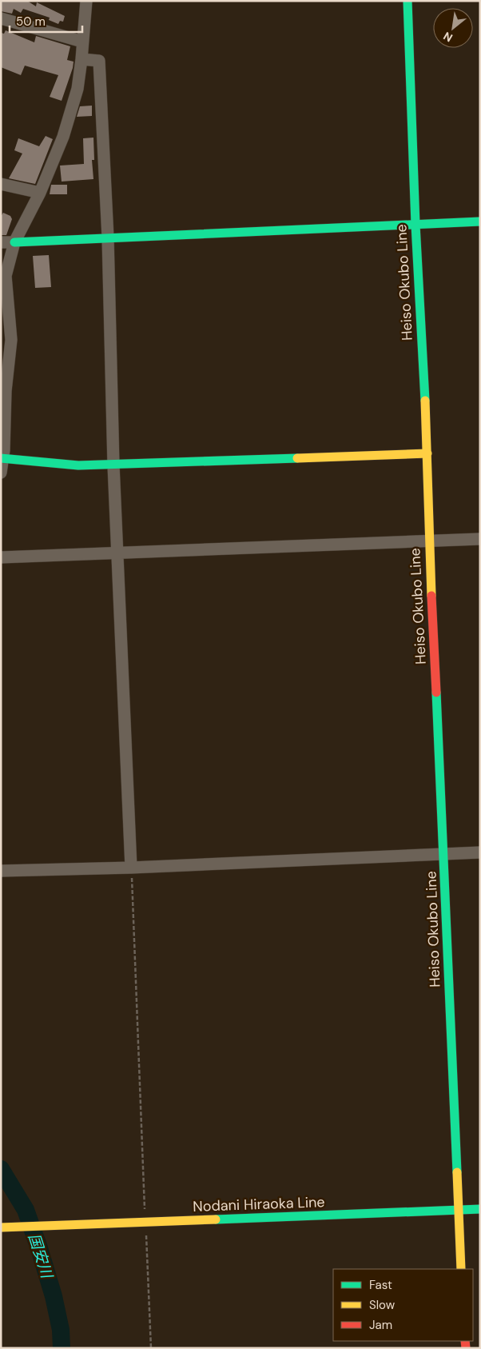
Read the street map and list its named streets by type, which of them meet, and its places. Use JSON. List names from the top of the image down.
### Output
{
  "streets": {
    "main road": ["Heiso Okubo Line", "Nodani Hiraoka Line"]
  },
  "crossings": [
    ["Heiso Okubo Line", "Nodani Hiraoka Line"]
  ],
  "water": ["国安川"],
  "legend": ["Fast", "Slow", "Jam"],
  "scale_bar": "50 m",
  "north": "bottom left"
}
